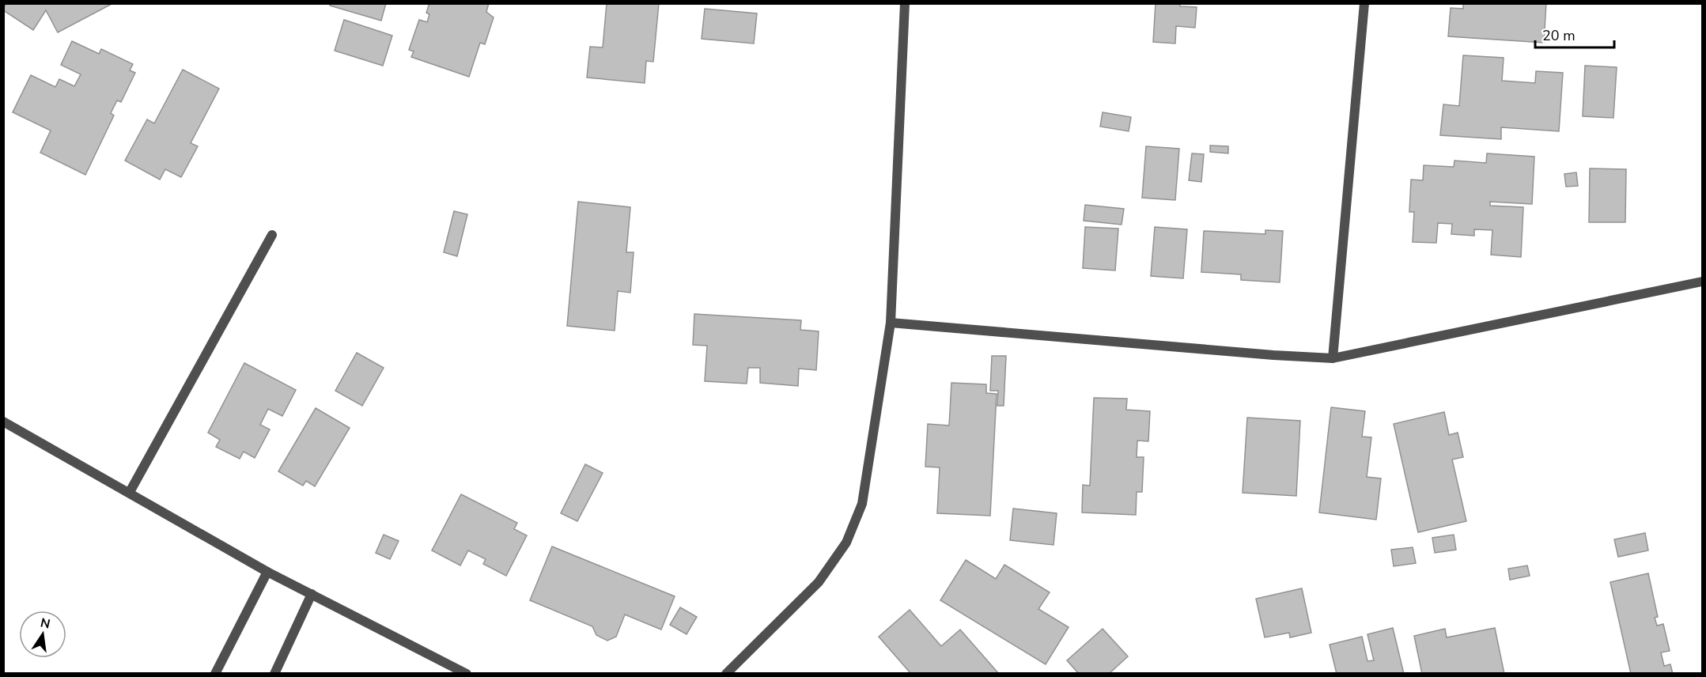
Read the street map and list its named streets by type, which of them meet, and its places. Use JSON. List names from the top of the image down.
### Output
{
  "scale_bar": "20 m",
  "north": "top"
}
